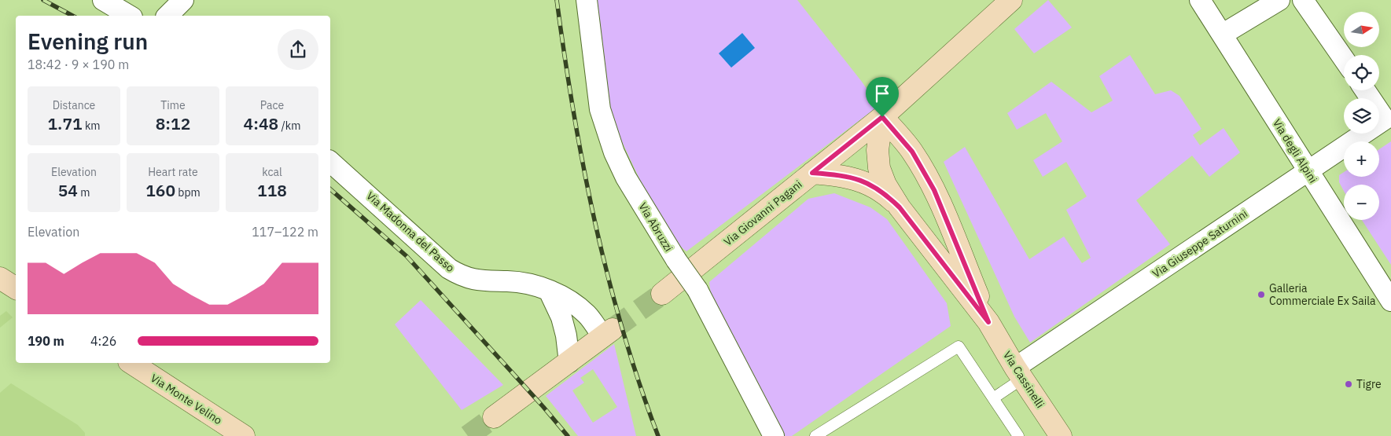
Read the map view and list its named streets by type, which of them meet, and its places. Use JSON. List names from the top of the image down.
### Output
{
  "streets": {
    "street": [
      "Via degli Alpini",
      "Via Giovanni Pagani",
      "Via Abruzzi",
      "Via Madonna del Passo",
      "Via Giuseppe Saturnini",
      "Via Cassinelli",
      "Via Monte Velino"
    ]
  },
  "crossings": [
    ["Via degli Alpini", "Via Giuseppe Saturnini"],
    ["Via Giovanni Pagani", "Via Cassinelli"],
    ["Via Giuseppe Saturnini", "Via Cassinelli"]
  ],
  "places": ["Galleria Commerciale Ex Saila", "Tigre"],
  "north": "right",
  "page": {
    "map_buttons": ["+", "−"],
    "heading": ["Evening run", "18:42 · 9 × 190 m"],
    "stats": [
      ["Distance", "1.71 km"],
      ["Time", "8:12"],
      ["Pace", "4:48 /km"],
      ["Elevation", "54 m"],
      ["Heart rate", "160 bpm"],
      ["kcal", "118"]
    ],
    "chart": ["Elevation", "117–122 m"],
    "list": [
      {
        "name": "190 m",
        "note": "4:26"
      }
    ]
  }
}
